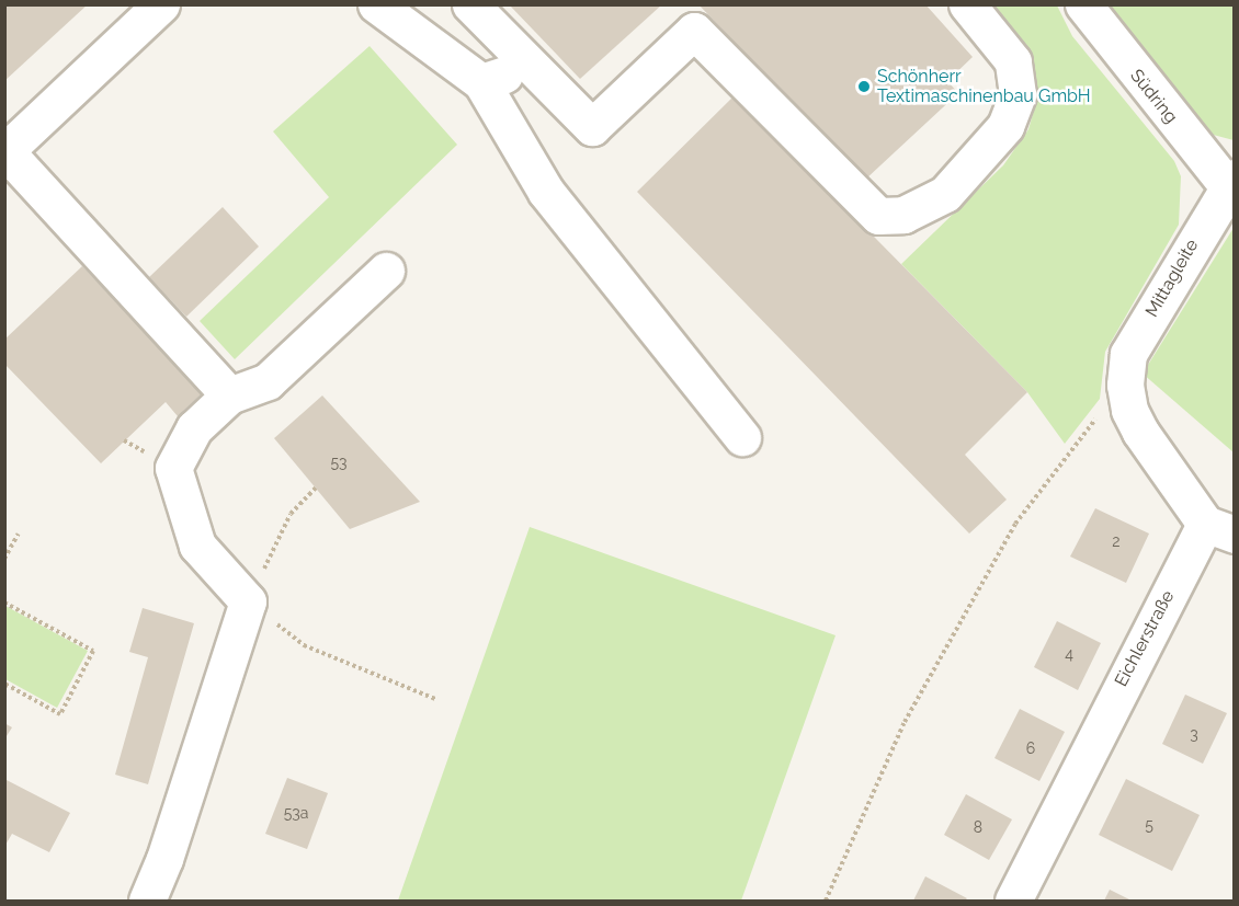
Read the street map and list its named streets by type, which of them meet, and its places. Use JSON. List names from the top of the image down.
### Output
{
  "streets": {
    "street": ["Südring", "Mittagleite", "Eichlerstraße"]
  },
  "crossings": [
    ["Südring", "Mittagleite"],
    ["Mittagleite", "Eichlerstraße"]
  ],
  "places": ["Schönherr Textimaschinenbau GmbH"],
  "house_numbers": [
    "53",
    "2",
    "4",
    "3",
    "6",
    "53a",
    "5",
    "8"
  ]
}
